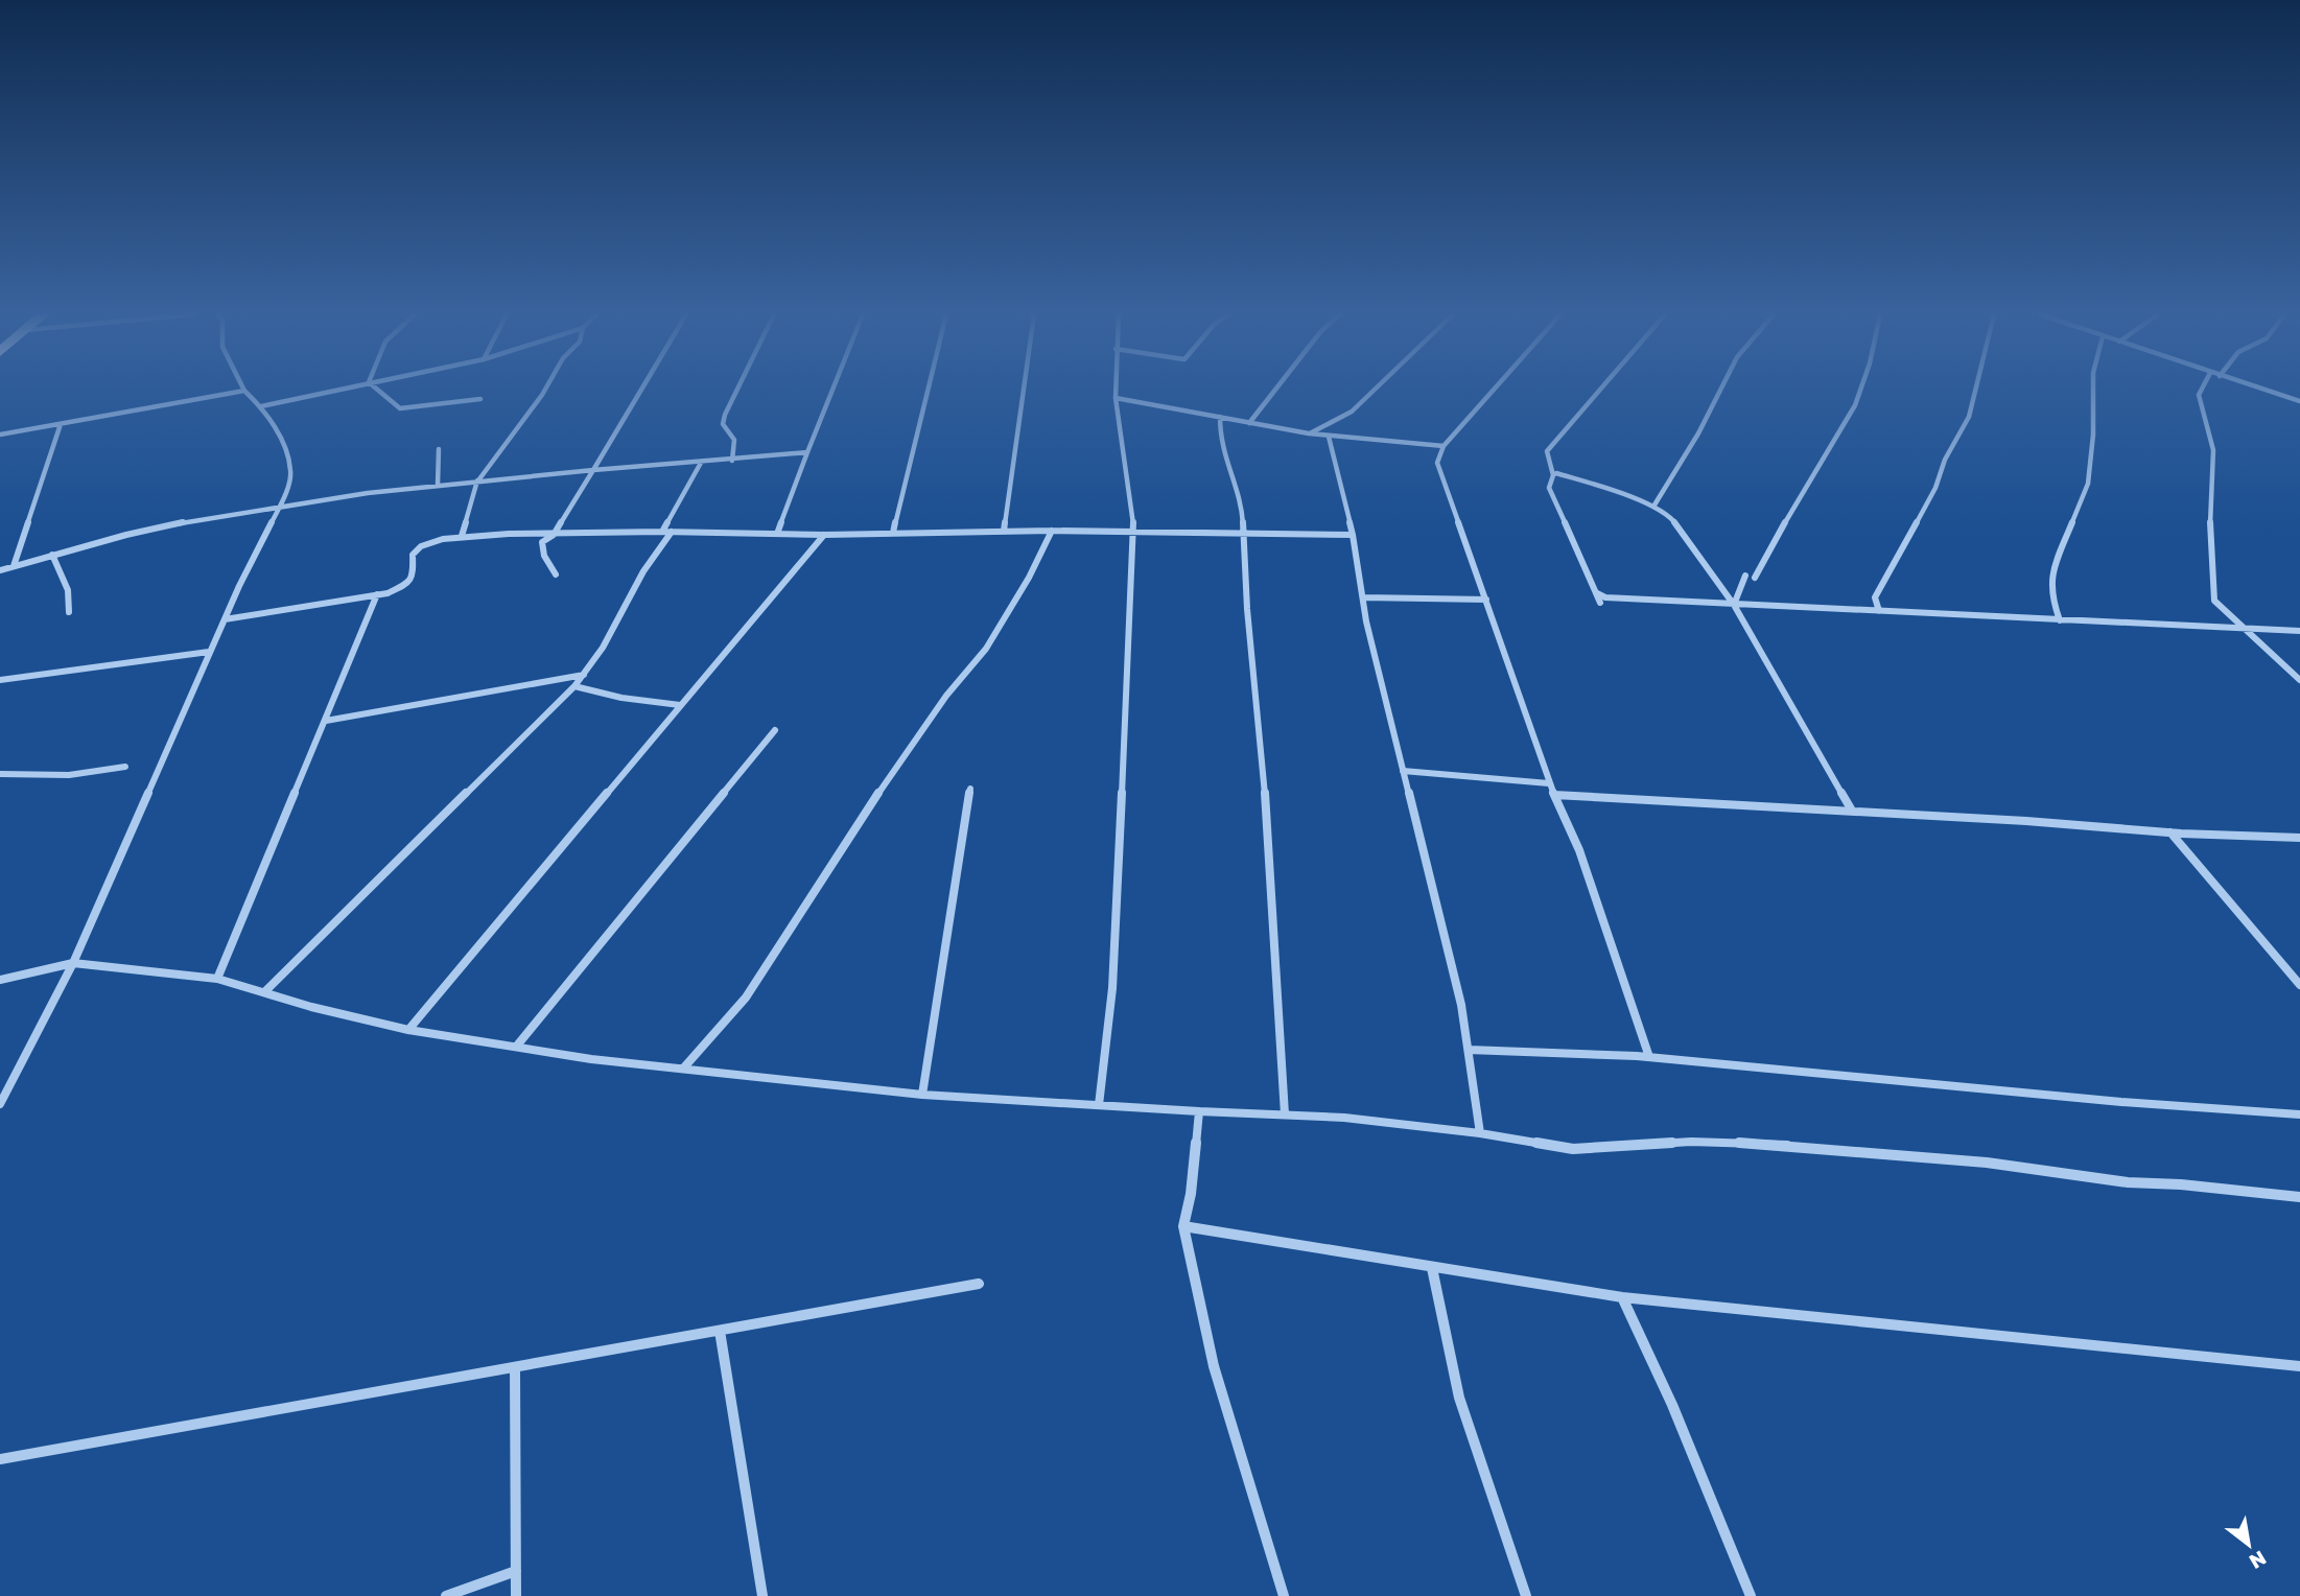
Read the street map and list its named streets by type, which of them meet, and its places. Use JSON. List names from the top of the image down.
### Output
{
  "north": "bottom right"
}
